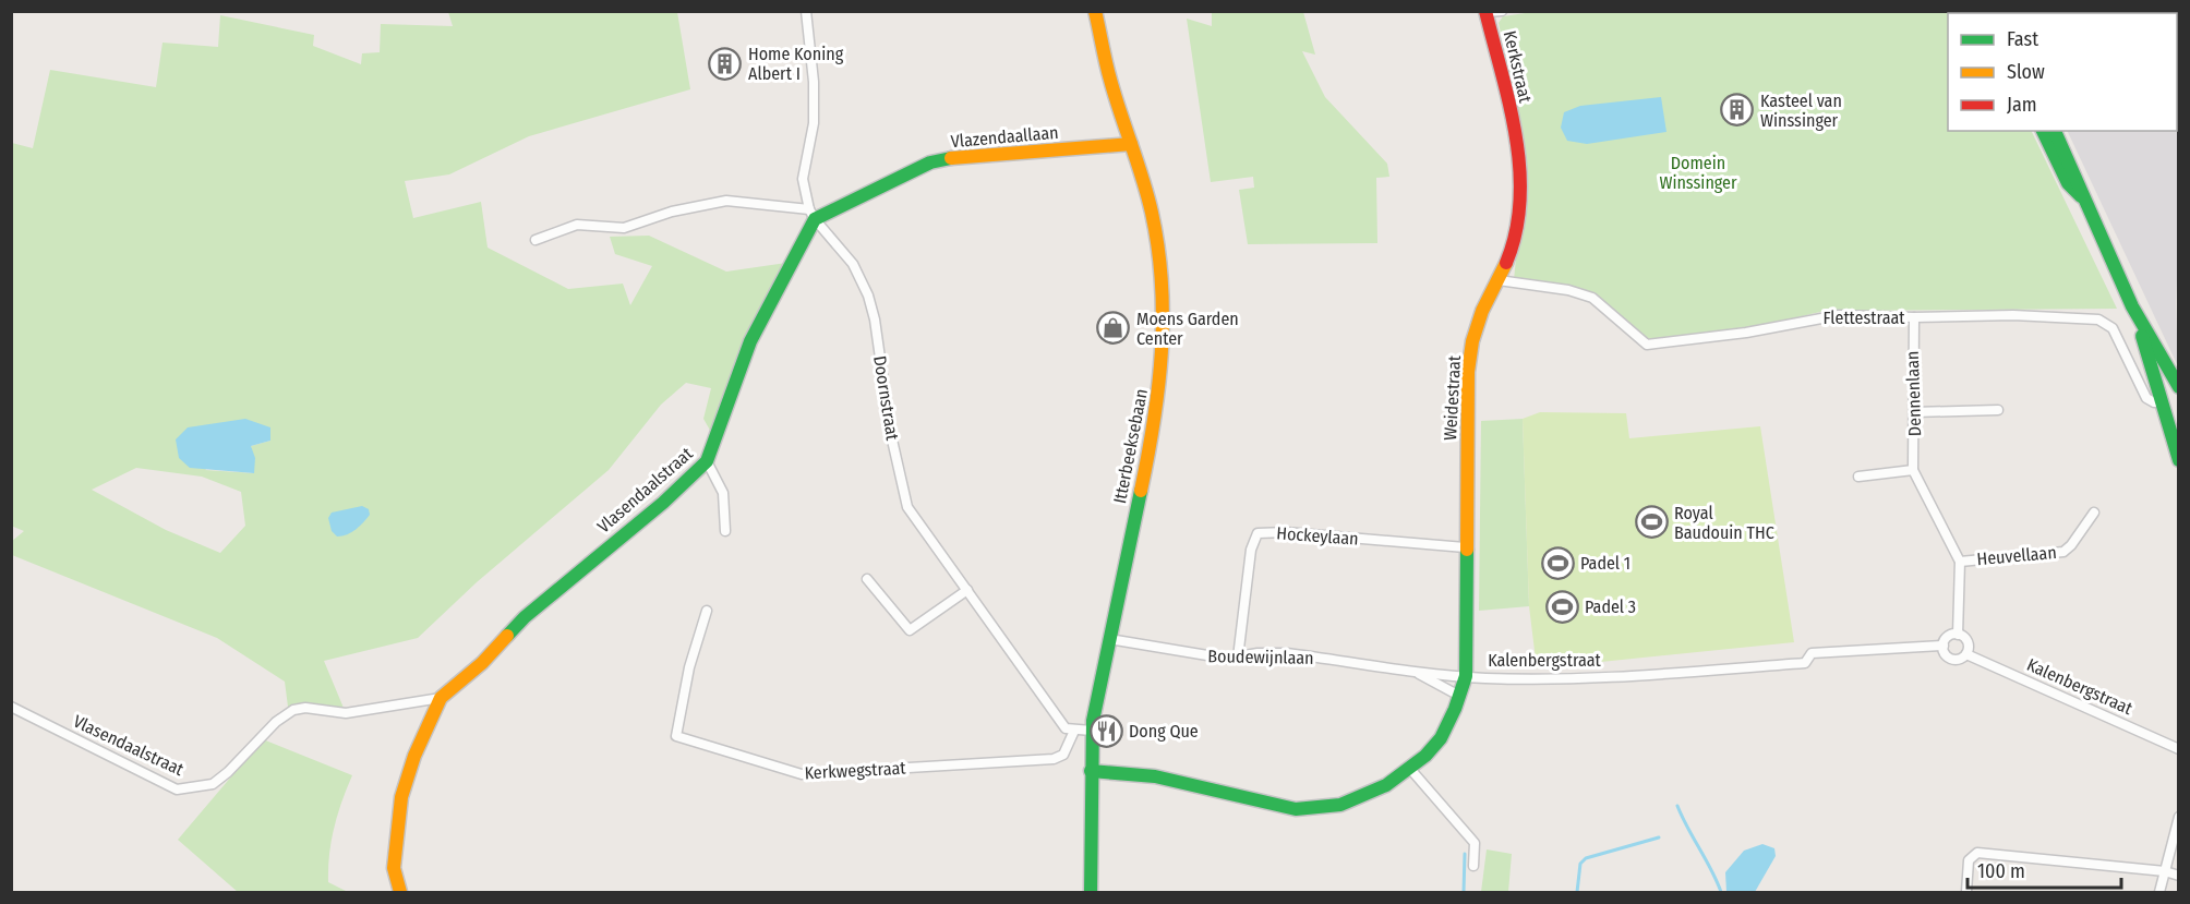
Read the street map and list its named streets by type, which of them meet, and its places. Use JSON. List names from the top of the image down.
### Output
{
  "streets": {
    "street": [
      "Kerkstraat",
      "Vlazendaallaan",
      "Flettestraat",
      "Dennenlaan",
      "Doornstraat",
      "Weidestraat",
      "Itterbeeksebaan",
      "Vlasendaalstraat",
      "Hockeylaan",
      "Heuvellaan",
      "Boudewijnlaan",
      "Kalenbergstraat",
      "Kerkwegstraat"
    ]
  },
  "crossings": [
    ["Kerkstraat", "Weidestraat"],
    ["Vlazendaallaan", "Doornstraat"],
    ["Vlazendaallaan", "Itterbeeksebaan"],
    ["Vlazendaallaan", "Vlasendaalstraat"],
    ["Flettestraat", "Dennenlaan"],
    ["Flettestraat", "Weidestraat"],
    ["Dennenlaan", "Heuvellaan"],
    ["Dennenlaan", "Kalenbergstraat"],
    ["Doornstraat", "Vlasendaalstraat"],
    ["Doornstraat", "Kerkwegstraat"],
    ["Weidestraat", "Hockeylaan"],
    ["Weidestraat", "Boudewijnlaan"],
    ["Weidestraat", "Kalenbergstraat"],
    ["Itterbeeksebaan", "Boudewijnlaan"],
    ["Itterbeeksebaan", "Kalenbergstraat"],
    ["Hockeylaan", "Boudewijnlaan"],
    ["Boudewijnlaan", "Kalenbergstraat"]
  ],
  "parks": ["Domein Winssinger"],
  "places": {
    "building": ["Home Koning Albert I", "Kasteel van Winssinger"],
    "shop": ["Moens Garden Center"],
    "sports": ["Royal Baudouin THC", "Padel 1", "Padel 3"],
    "restaurant": ["Dong Que"]
  },
  "legend": ["Fast", "Slow", "Jam"],
  "scale_bar": "100 m"
}
